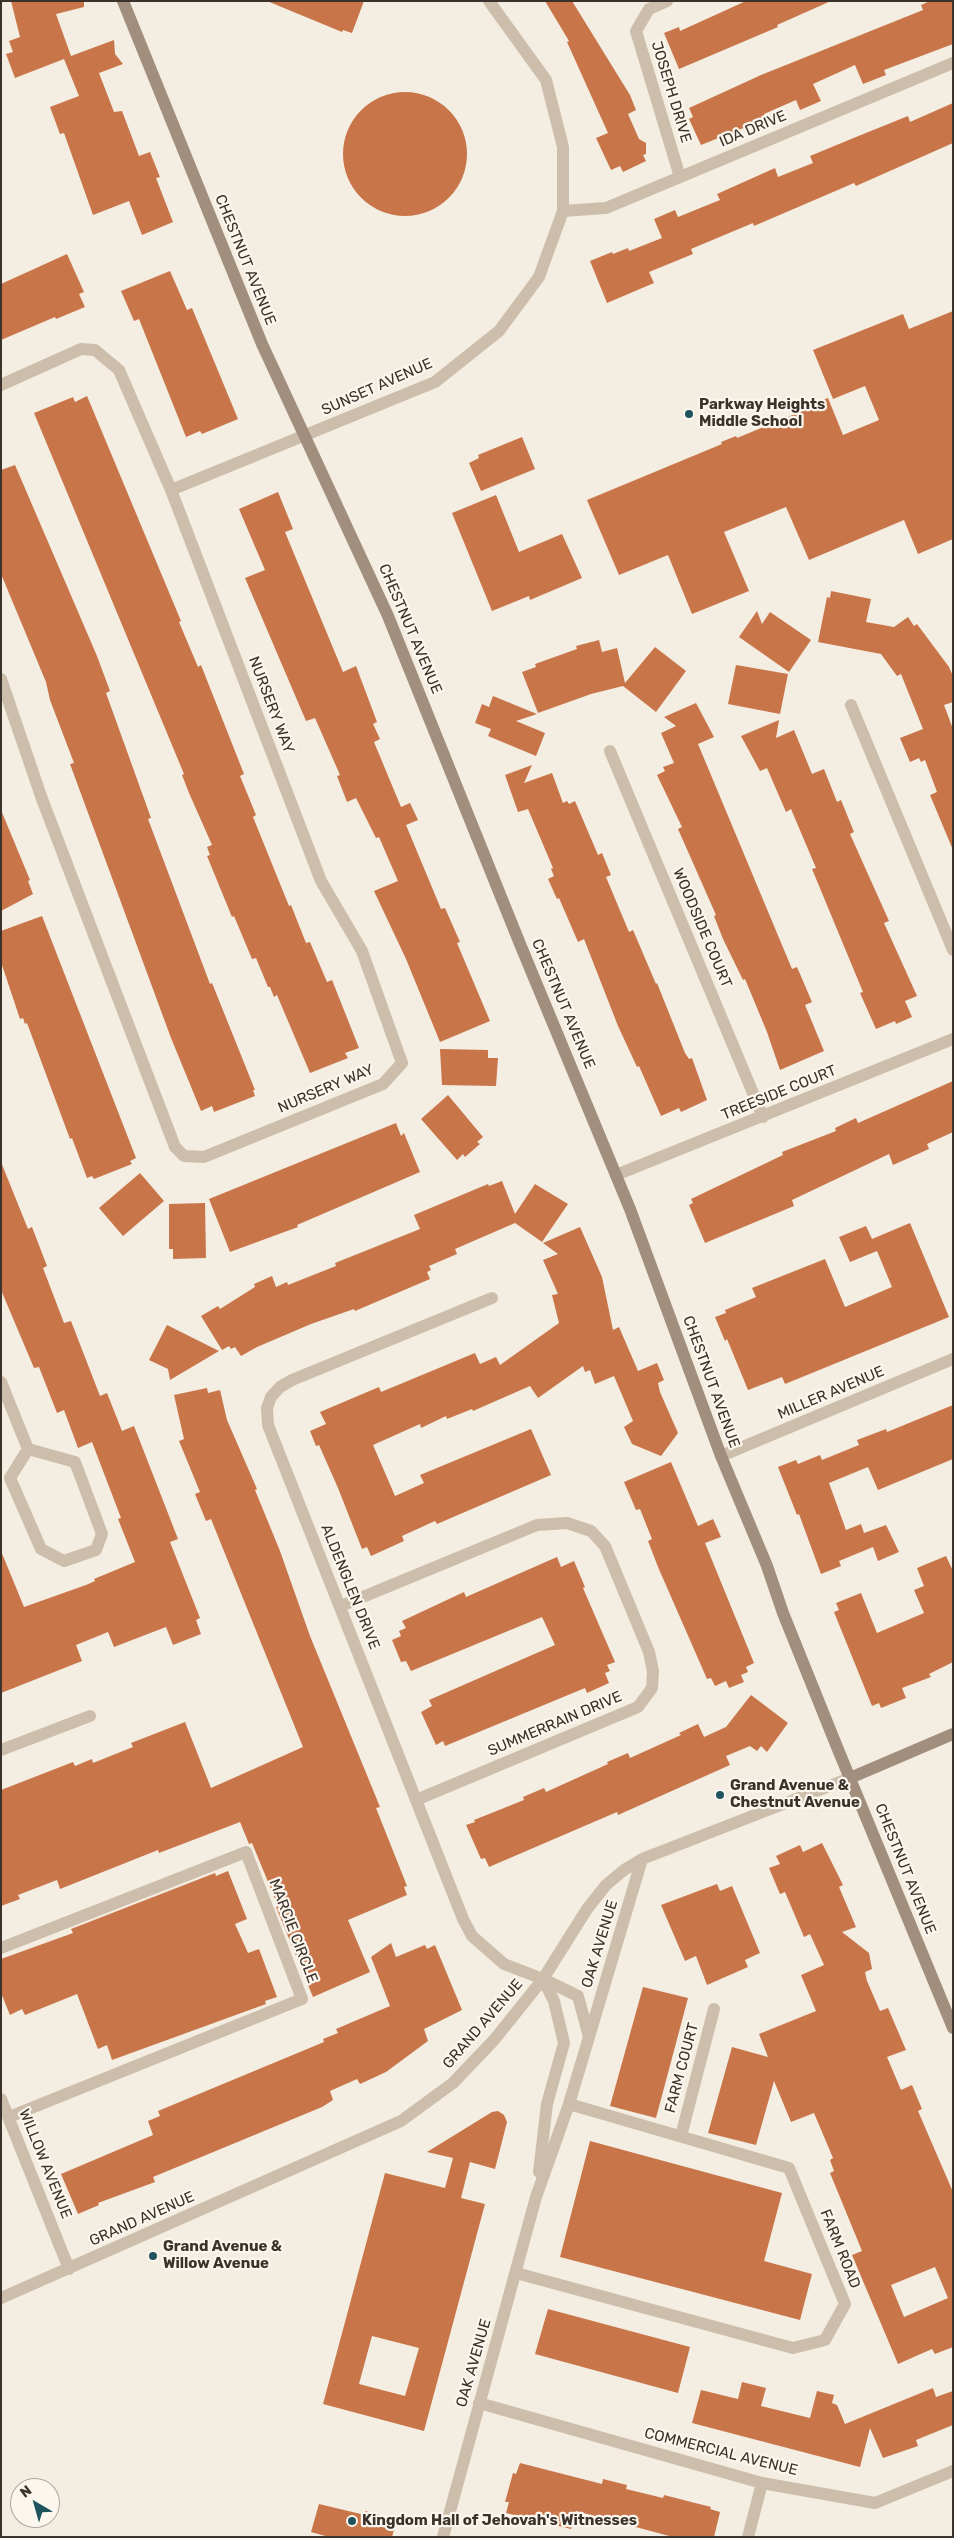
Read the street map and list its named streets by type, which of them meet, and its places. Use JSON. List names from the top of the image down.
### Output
{
  "streets": {
    "main road": ["CHESTNUT AVENUE", "GRAND AVENUE"],
    "street": [
      "JOSEPH DRIVE",
      "IDA DRIVE",
      "SUNSET AVENUE",
      "NURSERY WAY",
      "WOODSIDE COURT",
      "TREESIDE COURT",
      "MILLER AVENUE",
      "ALDENGLEN DRIVE",
      "SUMMERRAIN DRIVE",
      "MARCIE CIRCLE",
      "OAK AVENUE",
      "FARM COURT",
      "WILLOW AVENUE",
      "FARM ROAD",
      "COMMERCIAL AVENUE"
    ]
  },
  "crossings": [
    ["JOSEPH DRIVE", "IDA DRIVE"],
    ["IDA DRIVE", "SUNSET AVENUE"],
    ["CHESTNUT AVENUE", "SUNSET AVENUE"],
    ["CHESTNUT AVENUE", "TREESIDE COURT"],
    ["CHESTNUT AVENUE", "MILLER AVENUE"],
    ["CHESTNUT AVENUE", "GRAND AVENUE"],
    ["WOODSIDE COURT", "TREESIDE COURT"],
    ["ALDENGLEN DRIVE", "SUMMERRAIN DRIVE"],
    ["ALDENGLEN DRIVE", "OAK AVENUE"],
    ["ALDENGLEN DRIVE", "GRAND AVENUE"],
    ["MARCIE CIRCLE", "WILLOW AVENUE"],
    ["OAK AVENUE", "GRAND AVENUE"],
    ["OAK AVENUE", "FARM ROAD"],
    ["OAK AVENUE", "COMMERCIAL AVENUE"],
    ["GRAND AVENUE", "WILLOW AVENUE"],
    ["FARM COURT", "FARM ROAD"]
  ],
  "places": [
    "Parkway Heights Middle School",
    "Grand Avenue & Chestnut Avenue",
    "Grand Avenue & Willow Avenue",
    "Kingdom Hall of Jehovah's Witnesses"
  ],
  "north": "top left"
}
